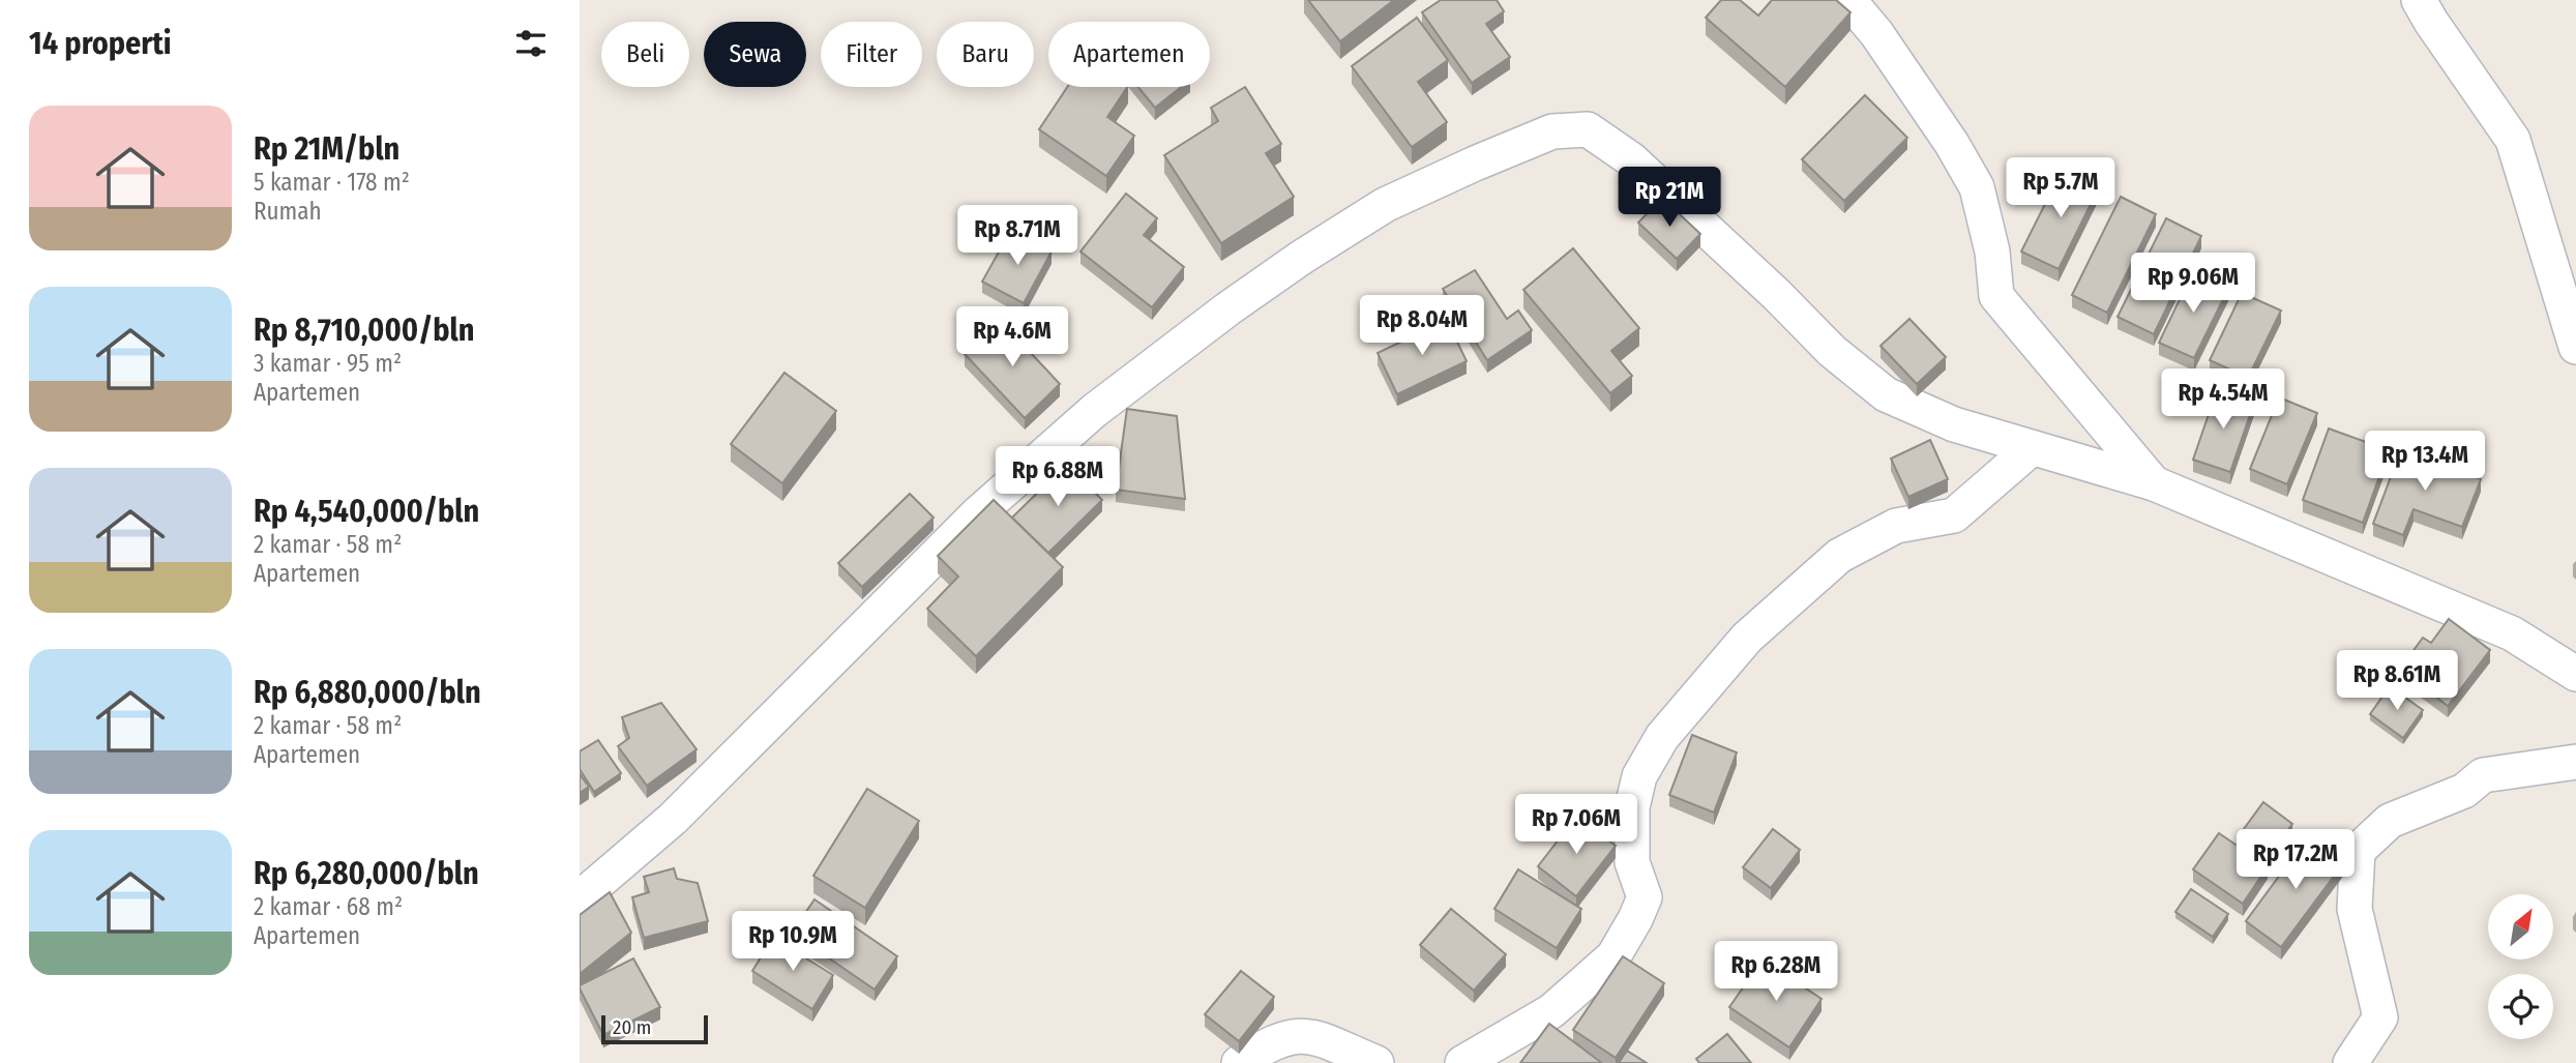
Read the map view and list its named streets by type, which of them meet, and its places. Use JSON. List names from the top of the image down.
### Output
{
  "scale_bar": "20 m",
  "north": "top right",
  "page": {
    "heading": "14 properti",
    "chip": [
      "Beli",
      "Sewa",
      "Filter",
      "Baru",
      "Apartemen"
    ],
    "list": [
      {
        "name": "Rp 21M/bln",
        "note": "5 kamar · 178 m² · Rumah"
      },
      {
        "name": "Rp 8,710,000/bln",
        "note": "3 kamar · 95 m² · Apartemen"
      },
      {
        "name": "Rp 4,540,000/bln",
        "note": "2 kamar · 58 m² · Apartemen"
      },
      {
        "name": "Rp 6,880,000/bln",
        "note": "2 kamar · 58 m² · Apartemen"
      },
      {
        "name": "Rp 6,280,000/bln",
        "note": "2 kamar · 68 m² · Apartemen"
      }
    ],
    "price": [
      "Rp 5.7M",
      "Rp 21M",
      "Rp 8.71M",
      "Rp 9.06M",
      "Rp 8.04M",
      "Rp 4.6M",
      "Rp 4.54M",
      "Rp 13.4M",
      "Rp 6.88M",
      "Rp 8.61M",
      "Rp 7.06M",
      "Rp 17.2M",
      "Rp 10.9M",
      "Rp 6.28M"
    ],
    "scale": "20 m"
  }
}
